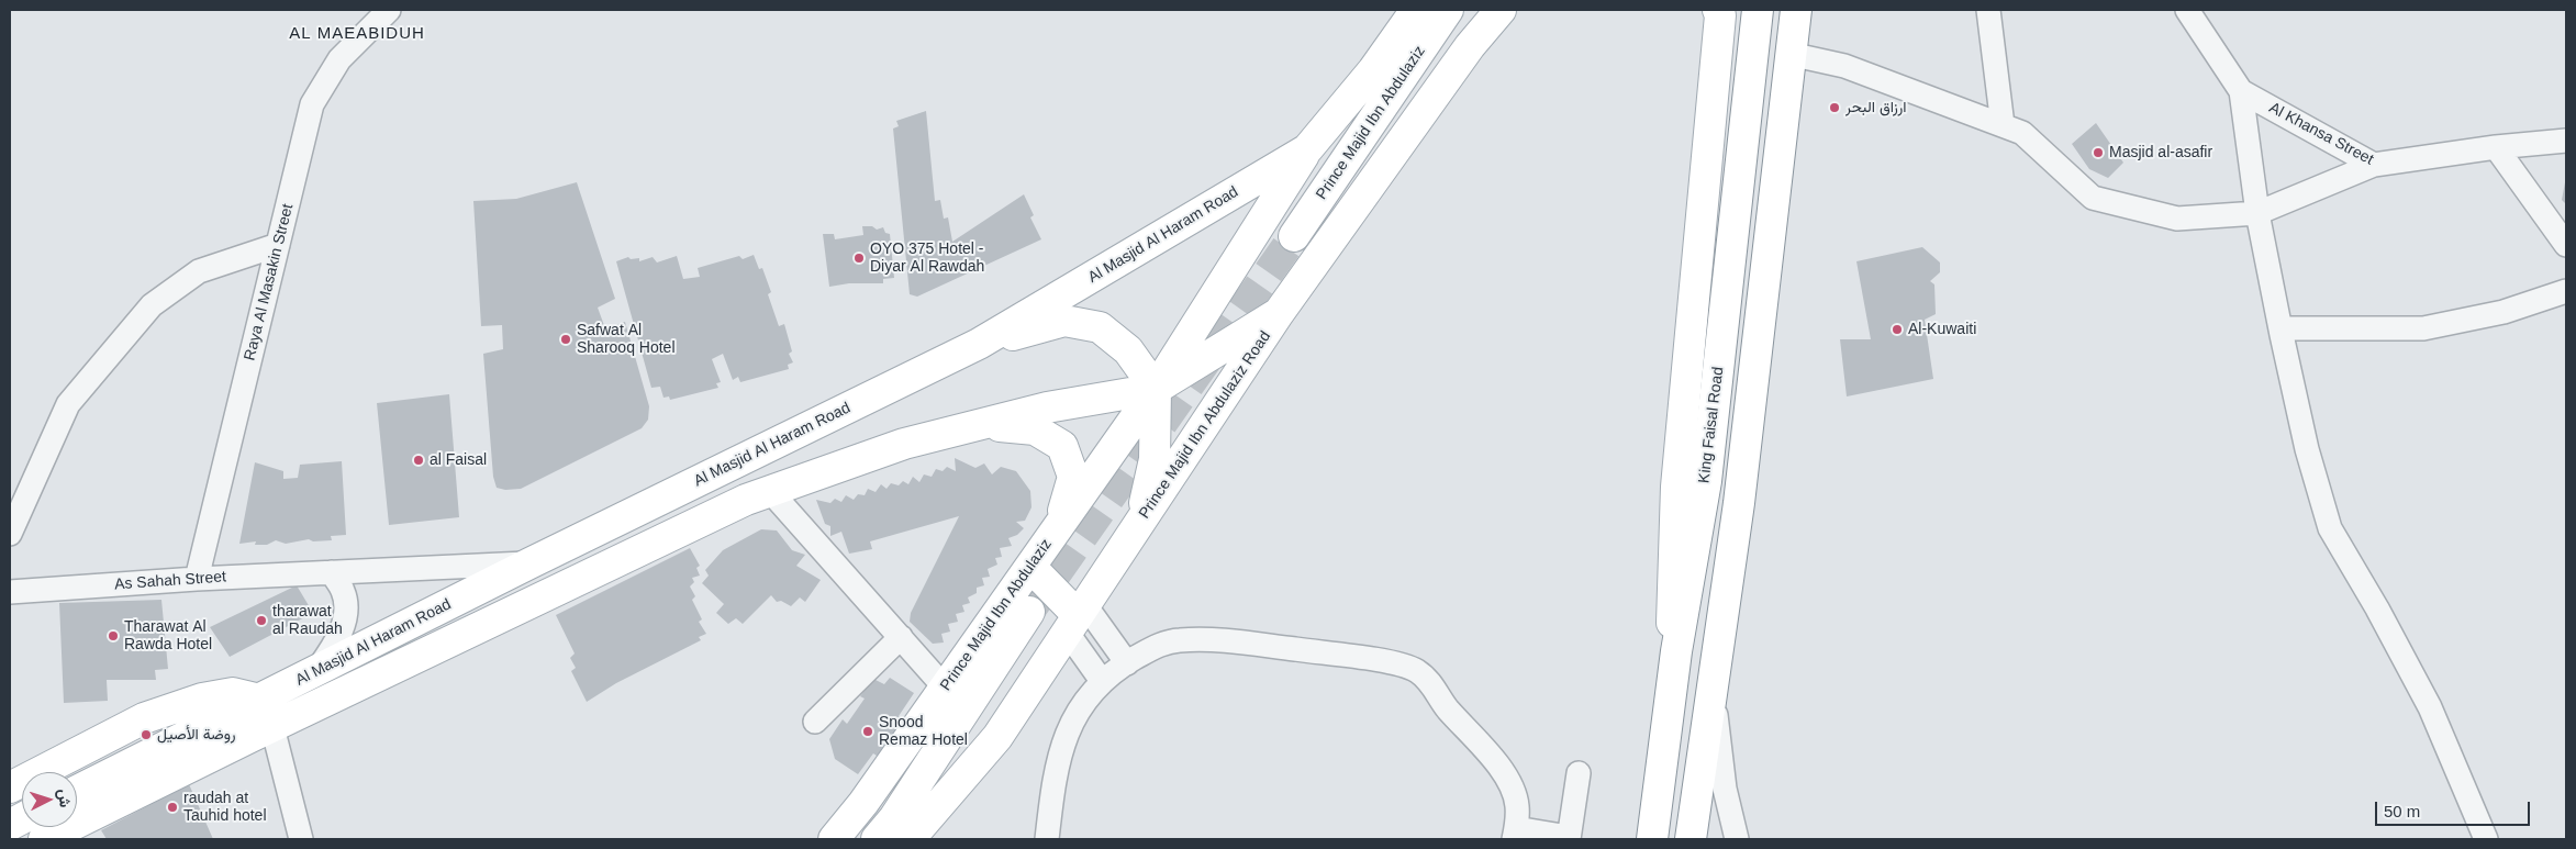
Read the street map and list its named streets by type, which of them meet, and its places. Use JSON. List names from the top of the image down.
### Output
{
  "streets": {
    "main road": [
      "Prince Majid Ibn Abdulaziz",
      "Al Masjid Al Haram Road",
      "Prince Majid Ibn Abdulaziz Road",
      "King Faisal Road"
    ],
    "street": ["Al Khansa Street", "Raya Al Masakin Street", "As Sahah Street"]
  },
  "crossings": [
    ["Prince Majid Ibn Abdulaziz", "Al Masjid Al Haram Road"],
    ["Al Masjid Al Haram Road", "Prince Majid Ibn Abdulaziz Road"],
    ["Al Masjid Al Haram Road", "As Sahah Street"],
    ["Raya Al Masakin Street", "As Sahah Street"]
  ],
  "districts": ["AL MAEABIDUH"],
  "places": [
    "ارزاق البحر",
    "Masjid al-asafir",
    "OYO 375 Hotel - Diyar Al Rawdah",
    "Al-Kuwaiti",
    "Safwat Al Sharooq Hotel",
    "al Faisal",
    "tharawat al Raudah",
    "Tharawat Al Rawda Hotel",
    "Snood Remaz Hotel",
    "روضة الأصيل",
    "raudah at Tauhid hotel"
  ],
  "scale_bar": "50 m",
  "north": "right"
}
